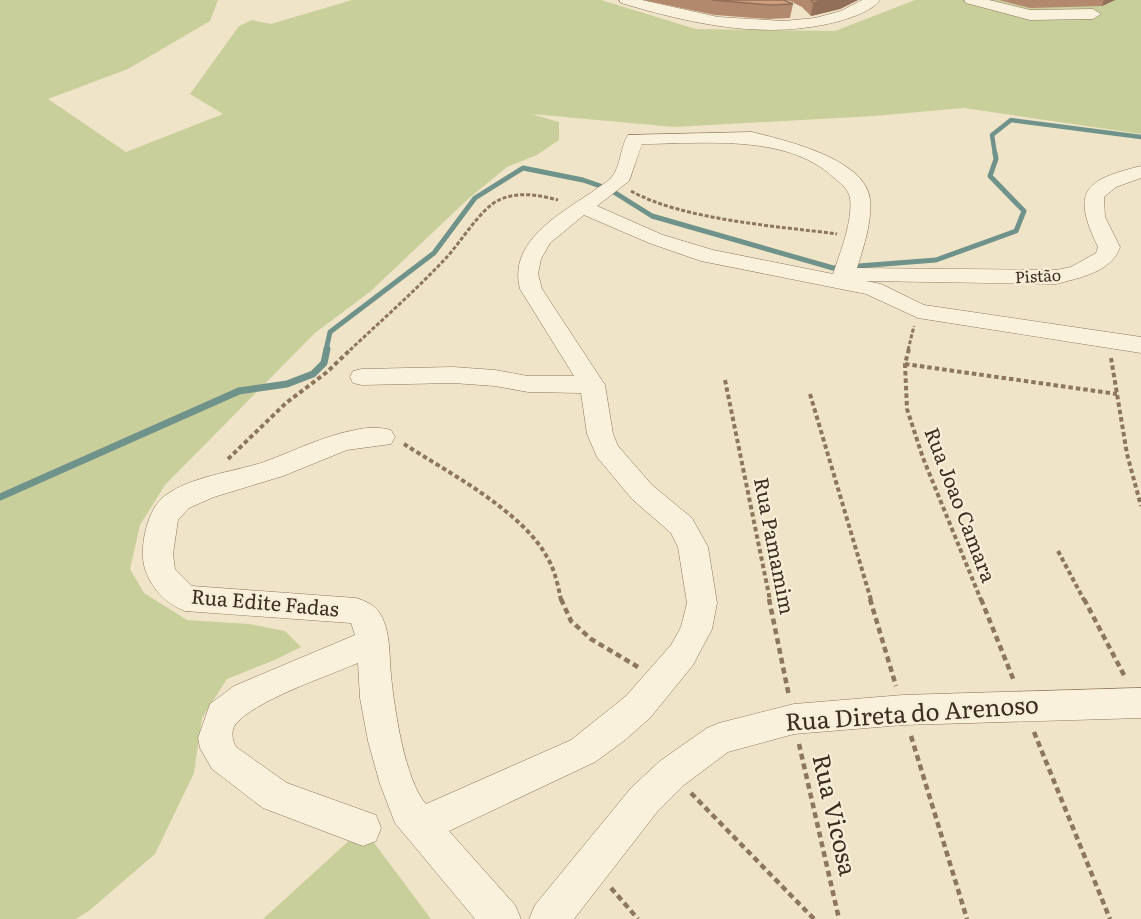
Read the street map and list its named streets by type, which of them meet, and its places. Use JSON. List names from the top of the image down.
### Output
{
  "streets": {
    "street": ["Pistão", "Rua Edite Fadas", "Rua Direta do Arenoso"],
    "path": ["Rua Joao Camara", "Rua Pamamim", "Rua Vicosa"]
  },
  "crossings": [
    ["Rua Joao Camara", "Rua Direta do Arenoso"],
    ["Rua Pamamim", "Rua Direta do Arenoso"],
    ["Rua Pamamim", "Rua Vicosa"],
    ["Rua Direta do Arenoso", "Rua Vicosa"]
  ]
}
